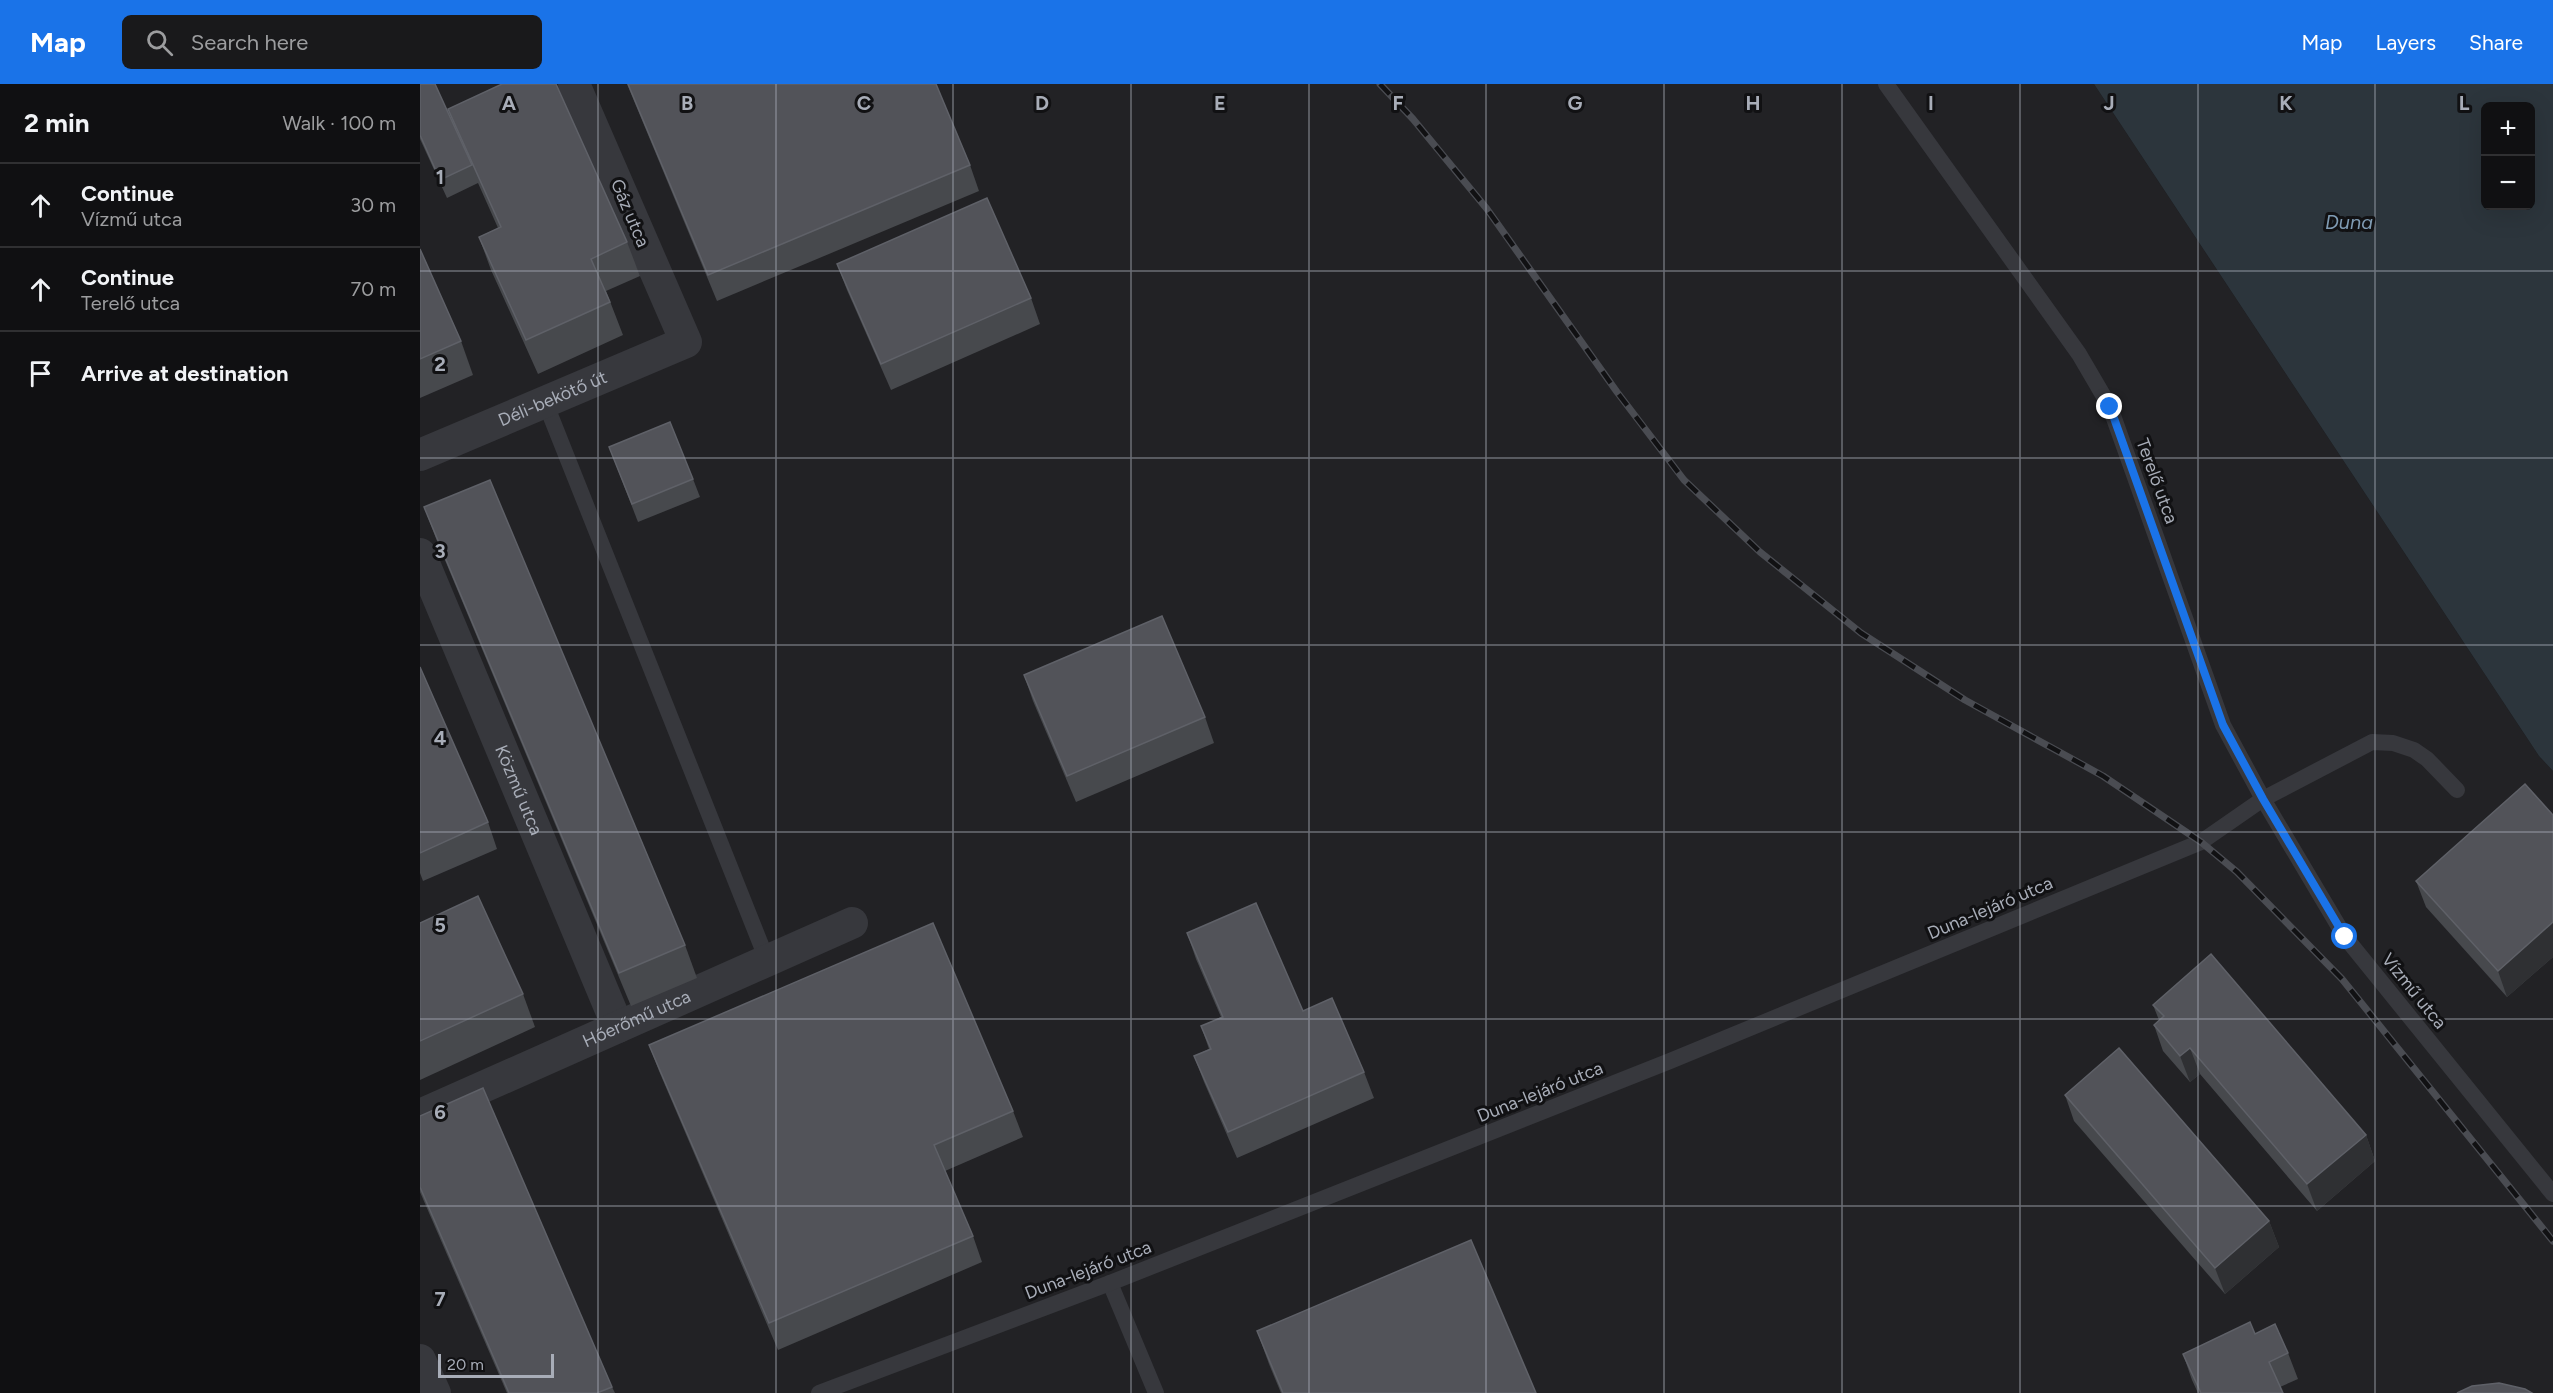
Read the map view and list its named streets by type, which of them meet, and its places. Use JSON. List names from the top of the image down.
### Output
{
  "streets": {
    "street": [
      "Gáz utca",
      "Déli-bekötő út",
      "Közmű utca",
      "Hőerőmű utca"
    ],
    "lane": ["Terelő utca", "Duna-lejáró utca", "Vízmű utca"]
  },
  "crossings": [
    ["Gáz utca", "Déli-bekötő út"],
    ["Terelő utca", "Duna-lejáró utca"],
    ["Terelő utca", "Vízmű utca"],
    ["Közmű utca", "Hőerőmű utca"],
    ["Duna-lejáró utca", "Vízmű utca"]
  ],
  "water": ["Duna"],
  "scale_bar": "20 m",
  "page": {
    "header": "Map",
    "search": "Search here",
    "nav": ["Map", "Layers", "Share"],
    "heading": ["2 min", "Walk · 100 m"],
    "map_buttons": ["+", "−"],
    "list": [
      ["Continue", "Vízmű utca", "30 m"],
      ["Continue", "Terelő utca", "70 m"],
      "Arrive at destination"
    ],
    "scale": "20 m"
  },
  "grid": {
    "columns": [
      "A",
      "B",
      "C",
      "D",
      "E",
      "F",
      "G",
      "H",
      "I",
      "J",
      "K",
      "L"
    ],
    "rows": [
      "1",
      "2",
      "3",
      "4",
      "5",
      "6",
      "7"
    ]
  }
}
